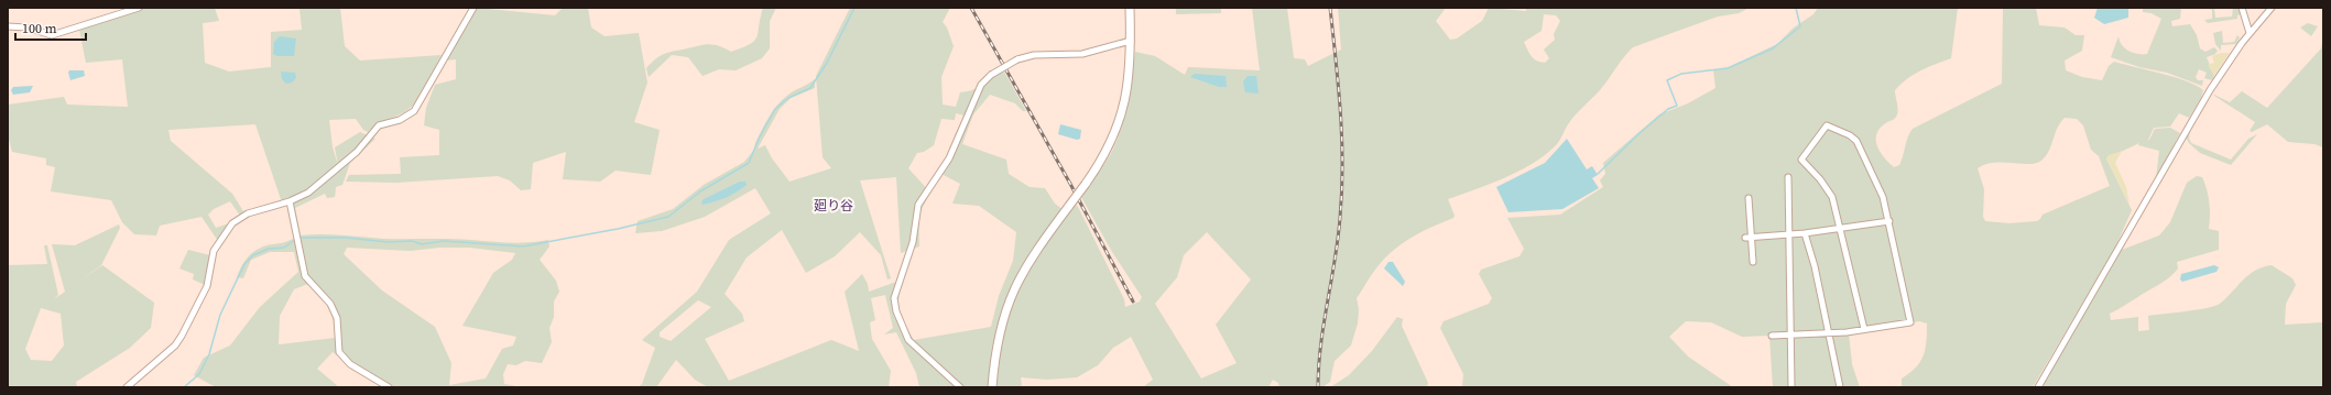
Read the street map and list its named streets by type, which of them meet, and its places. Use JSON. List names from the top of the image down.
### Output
{
  "districts": ["廻り谷"],
  "scale_bar": "100 m"
}
